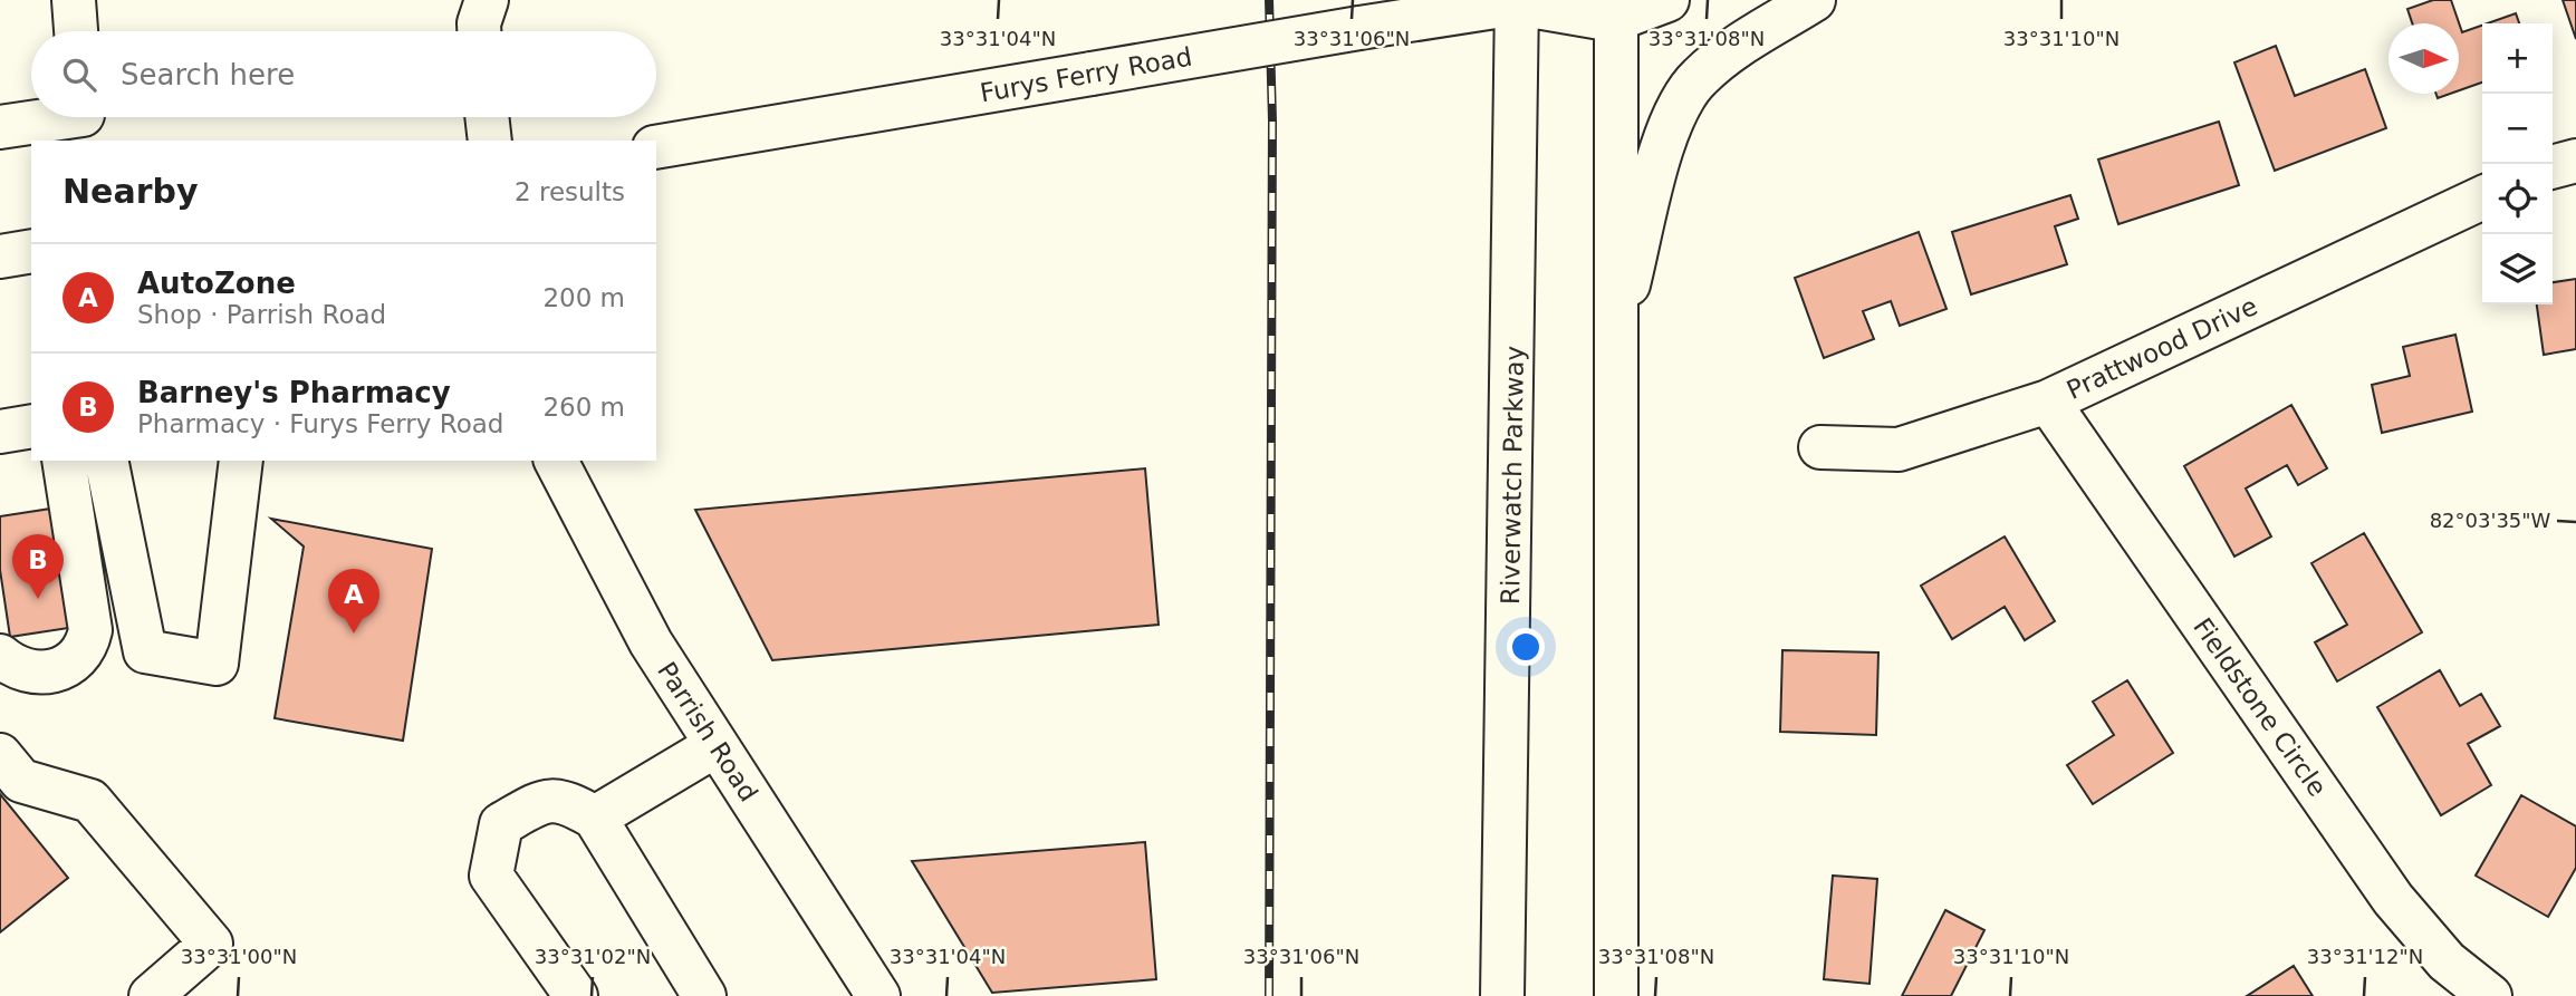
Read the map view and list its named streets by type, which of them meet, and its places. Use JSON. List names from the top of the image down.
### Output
{
  "streets": {
    "main road": [
      "Furys Ferry Road",
      "Prattwood Drive",
      "Riverwatch Parkway",
      "Fieldstone Circle",
      "Parrish Road"
    ]
  },
  "crossings": [
    ["Furys Ferry Road", "Riverwatch Parkway"],
    ["Prattwood Drive", "Fieldstone Circle"]
  ],
  "north": "right",
  "page": {
    "map_buttons": ["+", "−"],
    "search": "Search here",
    "heading": ["Nearby", "2 results"],
    "list": [
      {
        "mark": "A",
        "name": "AutoZone",
        "note": "Shop · Parrish Road",
        "value": "200 m"
      },
      {
        "mark": "B",
        "name": "Barney's Pharmacy",
        "note": "Pharmacy · Furys Ferry Road",
        "value": "260 m"
      }
    ],
    "pins": ["B", "A"]
  },
  "coordinates": [
    "33°31'04\"N",
    "33°31'06\"N",
    "33°31'08\"N",
    "33°31'10\"N",
    "82°03'35\"W",
    "33°31'00\"N",
    "33°31'02\"N",
    "33°31'12\"N"
  ]
}
